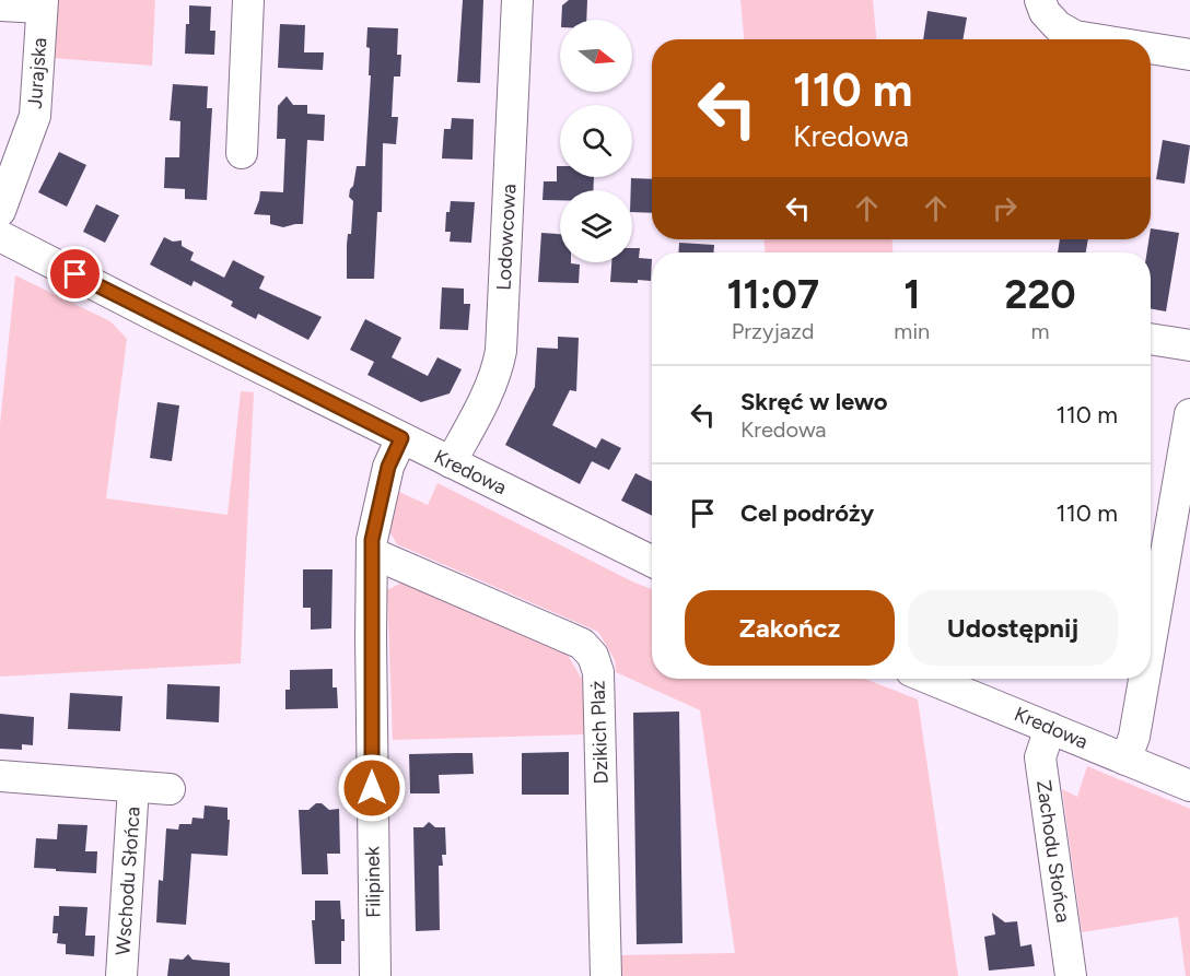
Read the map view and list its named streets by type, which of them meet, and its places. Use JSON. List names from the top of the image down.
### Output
{
  "streets": {
    "street": [
      "Jurajska",
      "Lodowcowa",
      "Kredowa",
      "Dzikich Plaż",
      "Zachodu Słońca",
      "Wschodu Słońca",
      "Filipinek"
    ]
  },
  "crossings": [
    ["Lodowcowa", "Kredowa"],
    ["Kredowa", "Zachodu Słońca"],
    ["Kredowa", "Filipinek"],
    ["Dzikich Plaż", "Filipinek"]
  ],
  "north": "right",
  "page": {
    "turn": ["110 m", "Kredowa"],
    "eta": [
      "11:07",
      "Przyjazd",
      "1",
      "min",
      "220",
      "m"
    ],
    "list": [
      {
        "name": "Skręć w lewo",
        "note": "Kredowa",
        "value": "110 m"
      },
      {
        "name": "Cel podróży",
        "value": "110 m"
      }
    ],
    "buttons": ["Zakończ", "Udostępnij"]
  }
}
